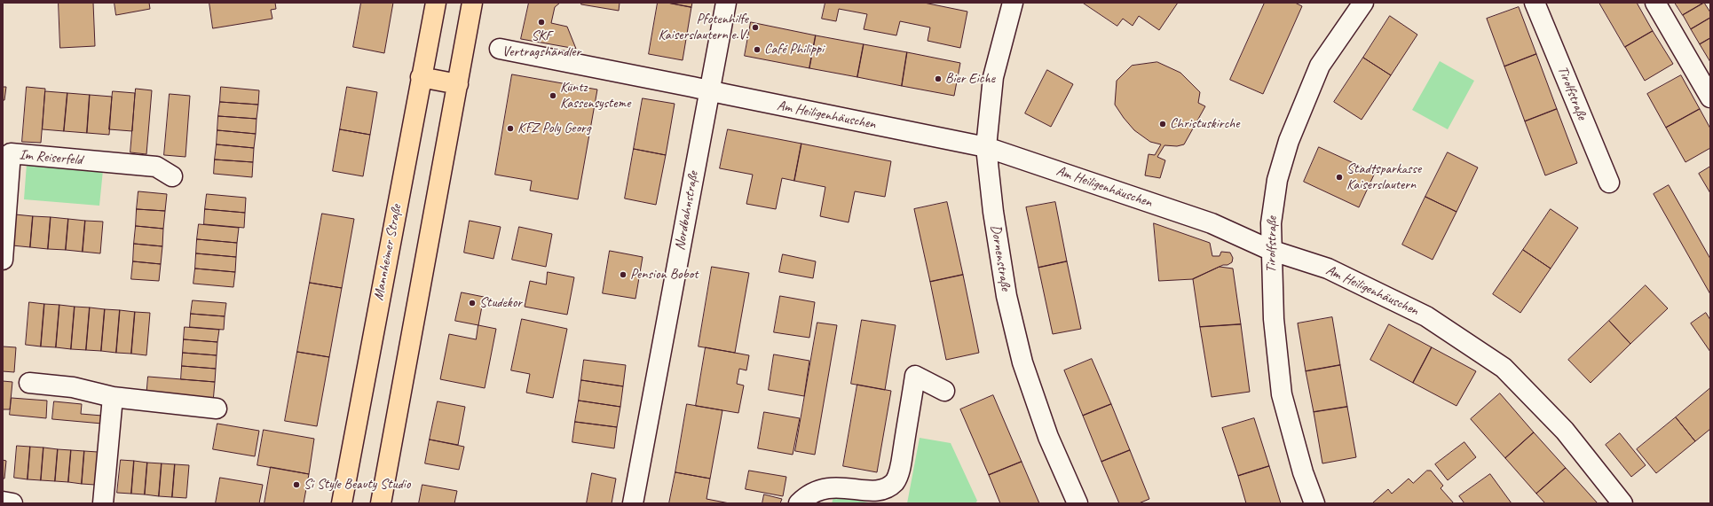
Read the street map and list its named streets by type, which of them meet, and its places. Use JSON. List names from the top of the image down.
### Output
{
  "streets": {
    "main road": ["Mannheimer Straße"],
    "street": [
      "Tirolfstraße",
      "Am Heiligenhäuschen",
      "Im Reiserfeld",
      "Nordbahnstraße",
      "Dornenstraße"
    ]
  },
  "crossings": [
    ["Tirolfstraße", "Am Heiligenhäuschen"],
    ["Am Heiligenhäuschen", "Nordbahnstraße"],
    ["Am Heiligenhäuschen", "Dornenstraße"]
  ],
  "places": [
    "SKF Vertragshändler",
    "Pfotenhilfe Kaiserslautern e.V.",
    "Café Philippi",
    "Bier Eiche",
    "Kuntz Kassensysteme",
    "Christuskirche",
    "KFZ Poly Georg",
    "Stadtsparkasse Kaiserslautern",
    "Pension Bobot",
    "Studekor",
    "Si Style Beauty Studio"
  ]
}
